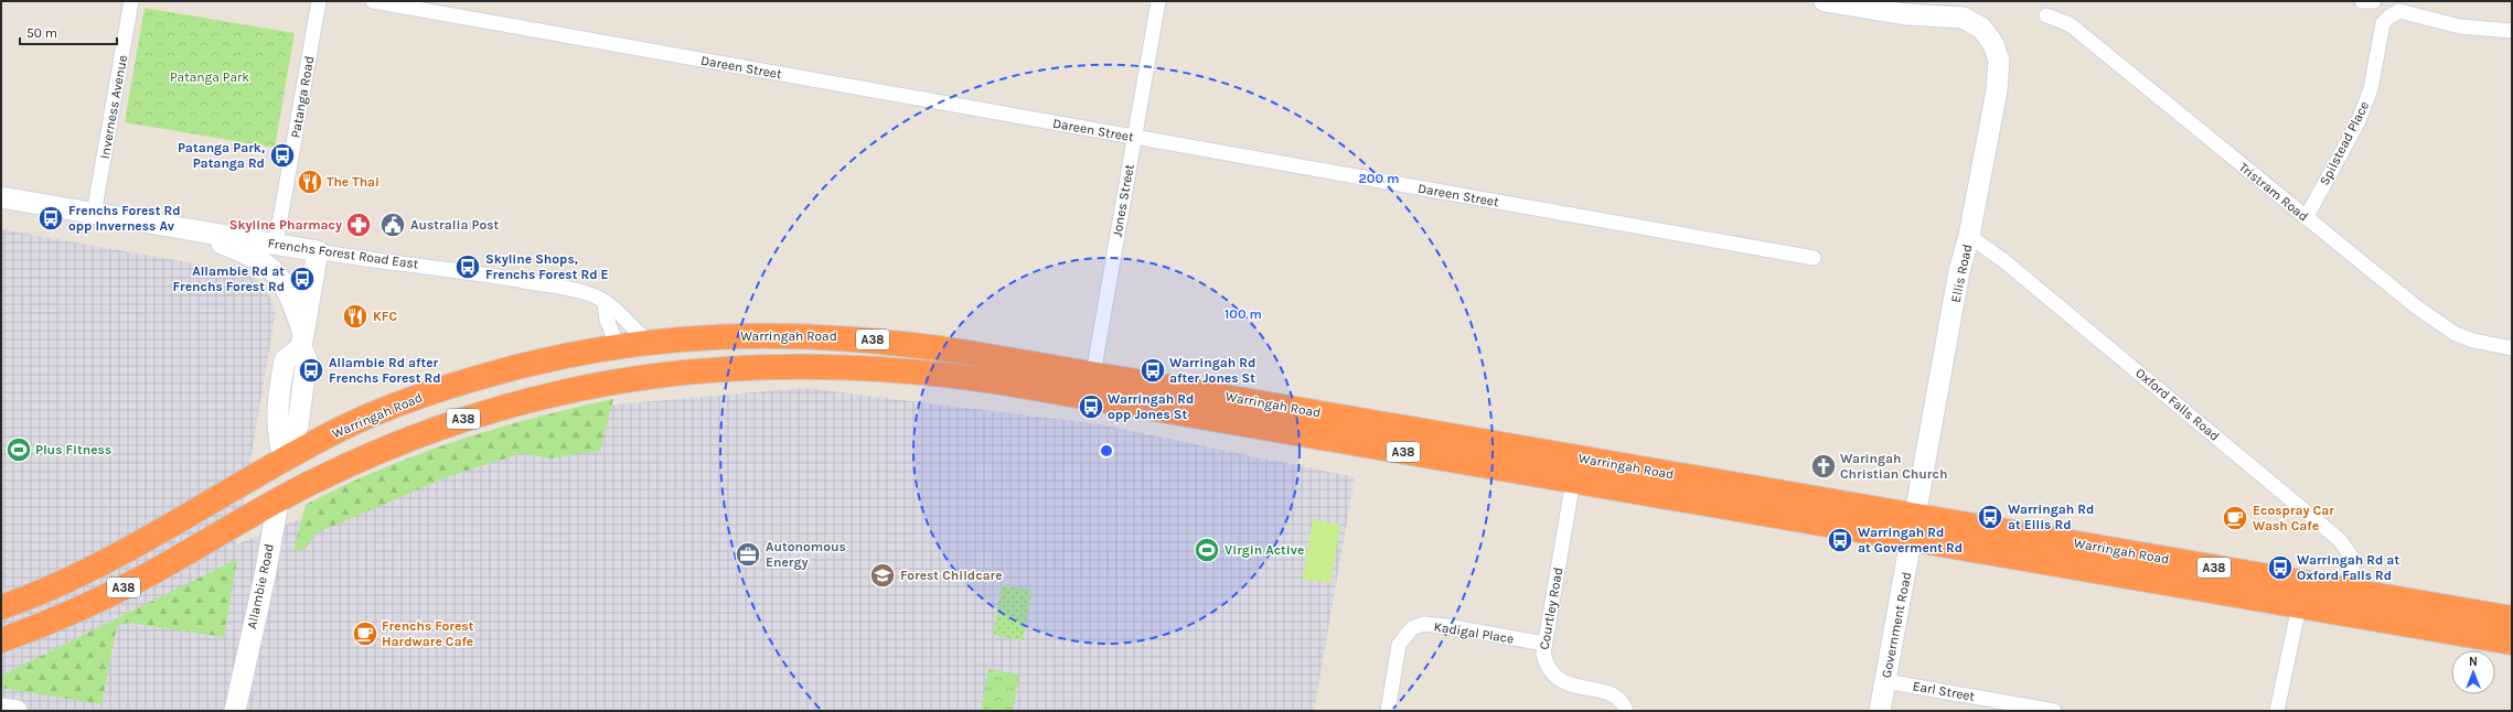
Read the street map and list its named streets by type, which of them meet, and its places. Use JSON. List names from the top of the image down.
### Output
{
  "streets": {
    "highway": ["Warringah Road", "A38", "Allambie Road"],
    "main road": ["Frenchs Forest Road East", "Ellis Road", "Government Road"],
    "street": [
      "Dareen Street",
      "Patanga Road",
      "Inverness Avenue",
      "Spilstead Place",
      "Tristram Road",
      "Jones Street",
      "Oxford Falls Road",
      "Courtley Road",
      "Kadigal Place",
      "Earl Street"
    ]
  },
  "crossings": [
    ["Dareen Street", "Jones Street"],
    ["Patanga Road", "Frenchs Forest Road East"],
    ["Inverness Avenue", "Frenchs Forest Road East"],
    ["Spilstead Place", "Tristram Road"],
    ["Jones Street", "Warringah Road"],
    ["Frenchs Forest Road East", "Warringah Road"],
    ["Frenchs Forest Road East", "Allambie Road"],
    ["Ellis Road", "Warringah Road"],
    ["Ellis Road", "Oxford Falls Road"],
    ["Ellis Road", "Government Road"],
    ["Warringah Road", "Oxford Falls Road"],
    ["Warringah Road", "Allambie Road"],
    ["Warringah Road", "Courtley Road"],
    ["Warringah Road", "Government Road"],
    ["Courtley Road", "Kadigal Place"],
    ["Government Road", "Earl Street"]
  ],
  "parks": ["Patanga Park"],
  "places": {
    "bus stop": [
      "Patanga Park, Patanga Rd",
      "Frenchs Forest Rd opp Inverness Av",
      "Skyline Shops, Frenchs Forest Rd E",
      "Allambie Rd at Frenchs Forest Rd",
      "Allambie Rd after Frenchs Forest Rd",
      "Warringah Rd after Jones St",
      "Warringah Rd opp Jones St",
      "Warringah Rd at Ellis Rd",
      "Warringah Rd at Goverment Rd",
      "Warringah Rd at Oxford Falls Rd"
    ],
    "restaurant": ["The Thai", "KFC"],
    "pharmacy": ["Skyline Pharmacy"],
    "public building": ["Australia Post"],
    "sports": ["Plus Fitness", "Virgin Active"],
    "church": ["Waringah Christian Church"],
    "cafe": ["Ecospray Car Wash Cafe", "Frenchs Forest Hardware Cafe"],
    "office": ["Autonomous Energy"],
    "school or university": ["Forest Childcare"]
  },
  "scale_bar": "50 m",
  "north": "top",
  "rings": ["200 m", "100 m"]
}
